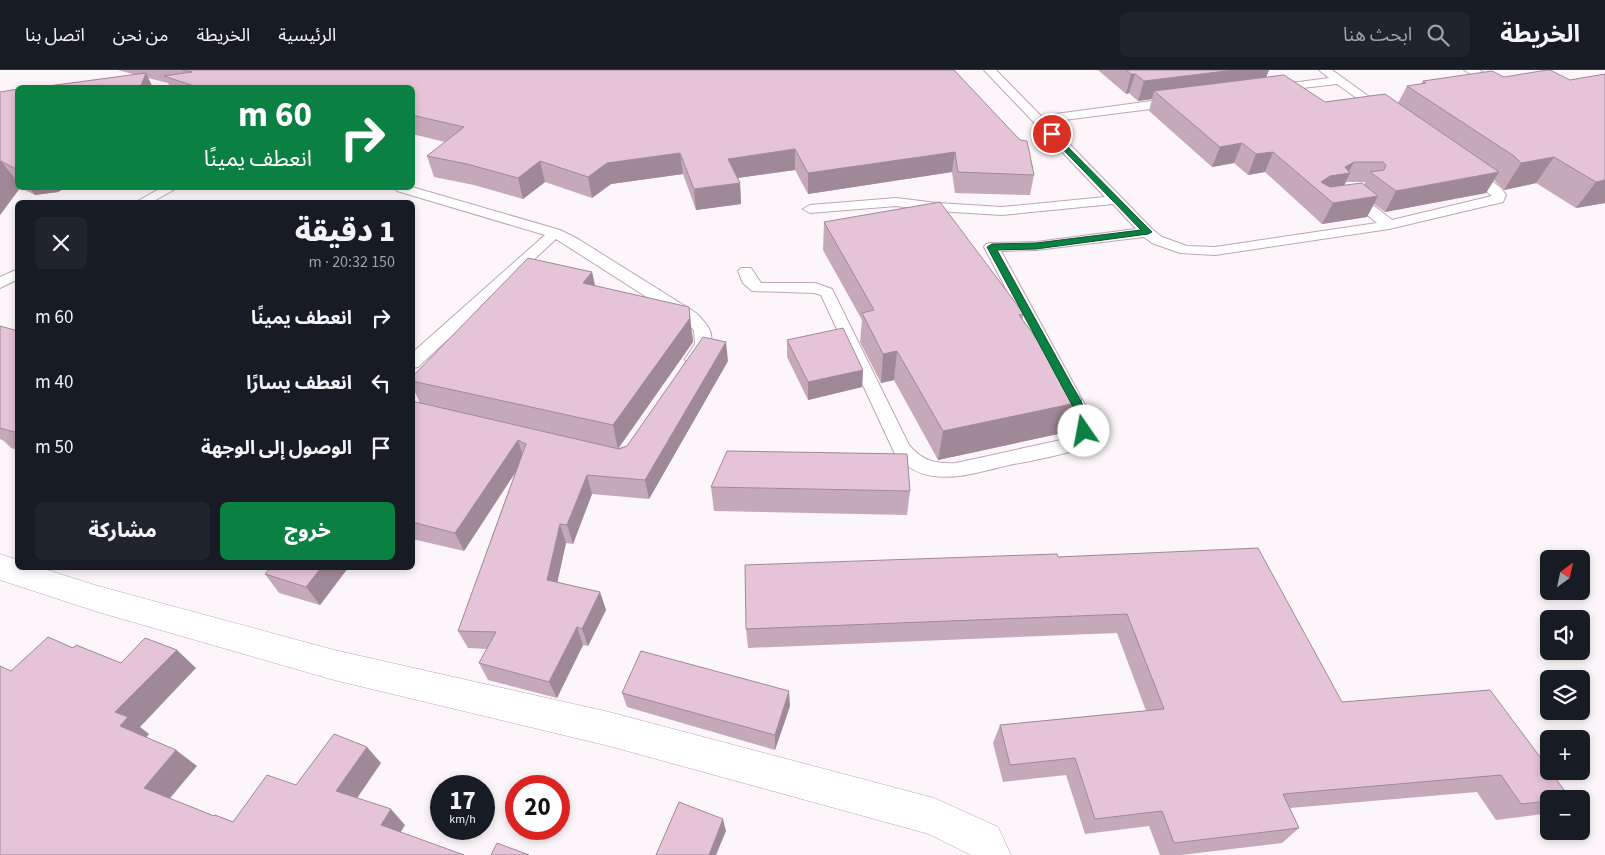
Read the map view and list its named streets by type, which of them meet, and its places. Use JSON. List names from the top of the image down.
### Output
{
  "north": "top right",
  "page": {
    "header": "الخريطة",
    "search": "ابحث هنا",
    "nav": [
      "الرئيسية",
      "الخريطة",
      "من نحن",
      "اتصل بنا"
    ],
    "turn": ["60 m", "انعطف يمينًا"],
    "heading": ["1 دقيقة", "150 m · 20:32"],
    "list": [
      {
        "name": "انعطف يمينًا",
        "value": "60 m"
      },
      {
        "name": "انعطف يسارًا",
        "value": "40 m"
      },
      {
        "name": "الوصول إلى الوجهة",
        "value": "50 m"
      }
    ],
    "buttons": ["خروج", "مشاركة"],
    "map_buttons": ["+", "−"],
    "speed": "17 km/h",
    "limit": "20"
  }
}
